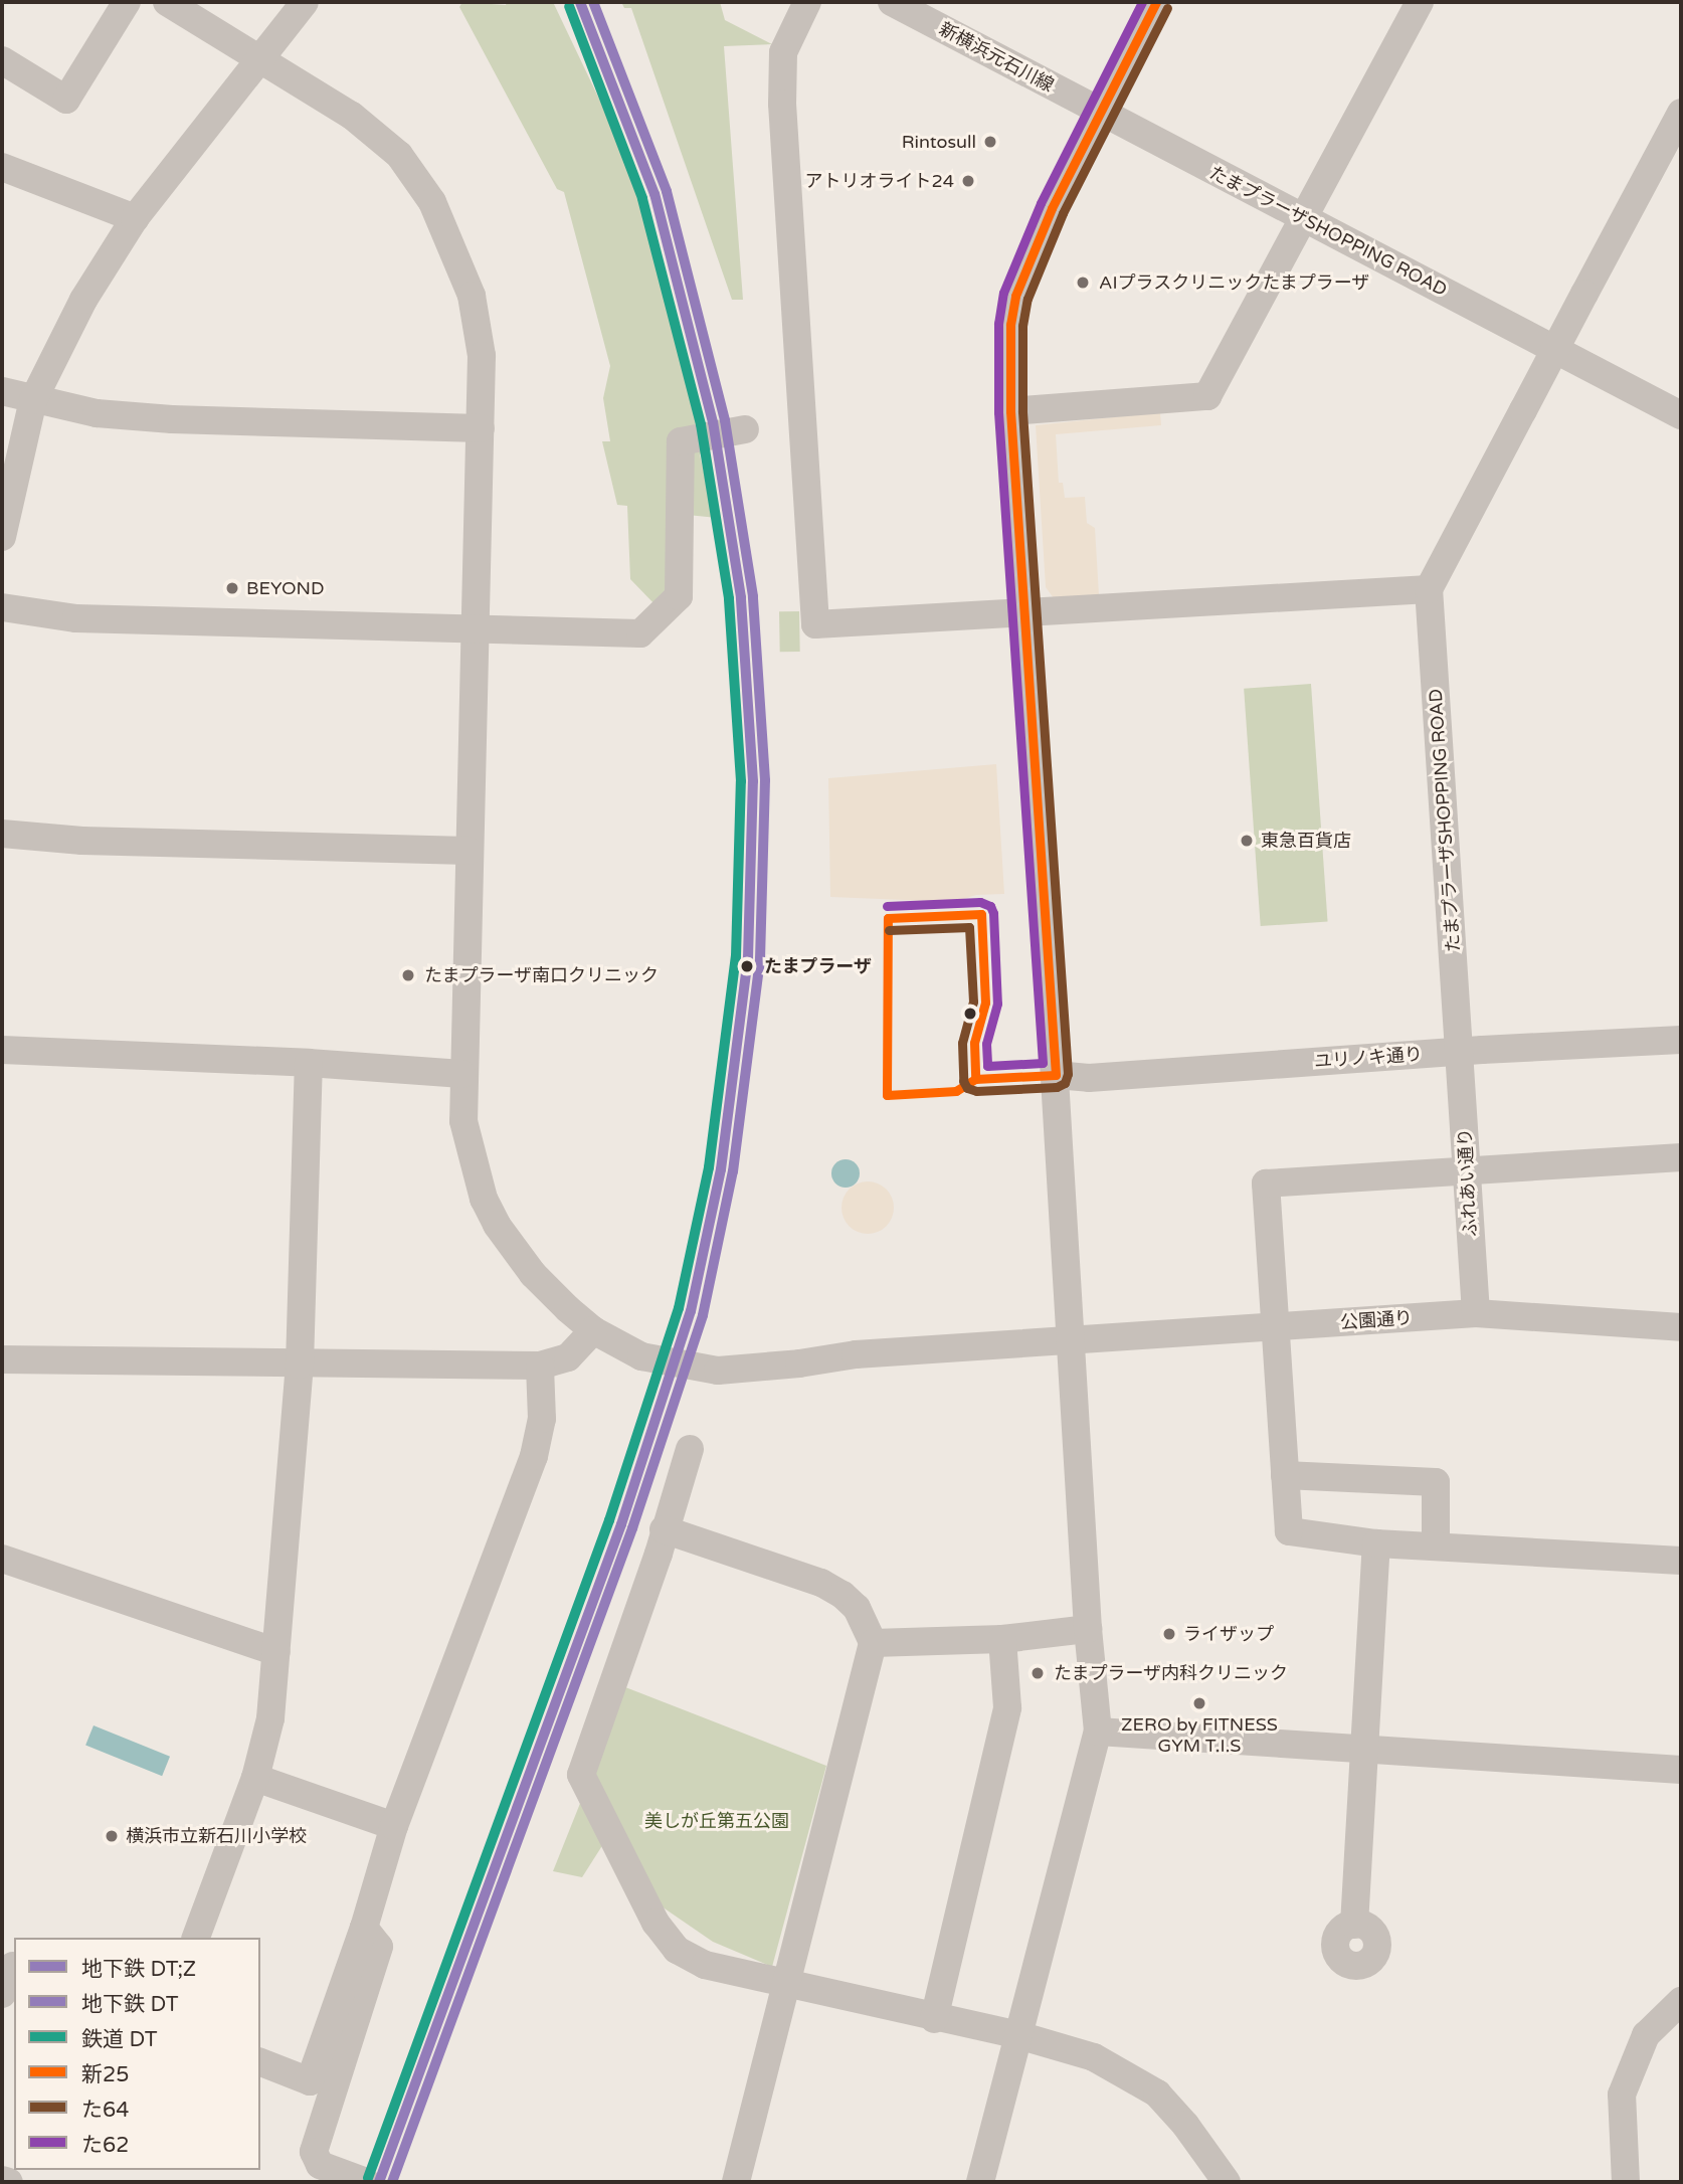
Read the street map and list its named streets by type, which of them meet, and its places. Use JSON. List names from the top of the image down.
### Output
{
  "streets": {
    "street": [
      "新横浜元石川線",
      "たまプラーザSHOPPING ROAD",
      "ユリノキ通り",
      "ふれあい通り",
      "公園通り"
    ]
  },
  "crossings": [
    ["新横浜元石川線", "たまプラーザSHOPPING ROAD"],
    ["たまプラーザSHOPPING ROAD", "ユリノキ通り"],
    ["たまプラーザSHOPPING ROAD", "ふれあい通り"],
    ["ユリノキ通り", "ふれあい通り"],
    ["ふれあい通り", "公園通り"]
  ],
  "parks": ["美しが丘第五公園"],
  "places": [
    "Rintosull",
    "アトリオライト24",
    "AIプラスクリニックたまプラーザ",
    "BEYOND",
    "東急百貨店",
    "たまプラーザ",
    "たまプラーザ南口クリニック",
    "ライザップ",
    "たまプラーザ内科クリニック",
    "ZERO by FITNESS GYM T.I.S",
    "横浜市立新石川小学校"
  ],
  "lines": [
    "metro line DT;Z",
    "metro line DT",
    "transit line 新25",
    "transit line た62",
    "rail line DT",
    "transit line た64"
  ],
  "legend": [
    "地下鉄 DT;Z",
    "地下鉄 DT",
    "鉄道 DT",
    "新25",
    "た64",
    "た62"
  ]
}
